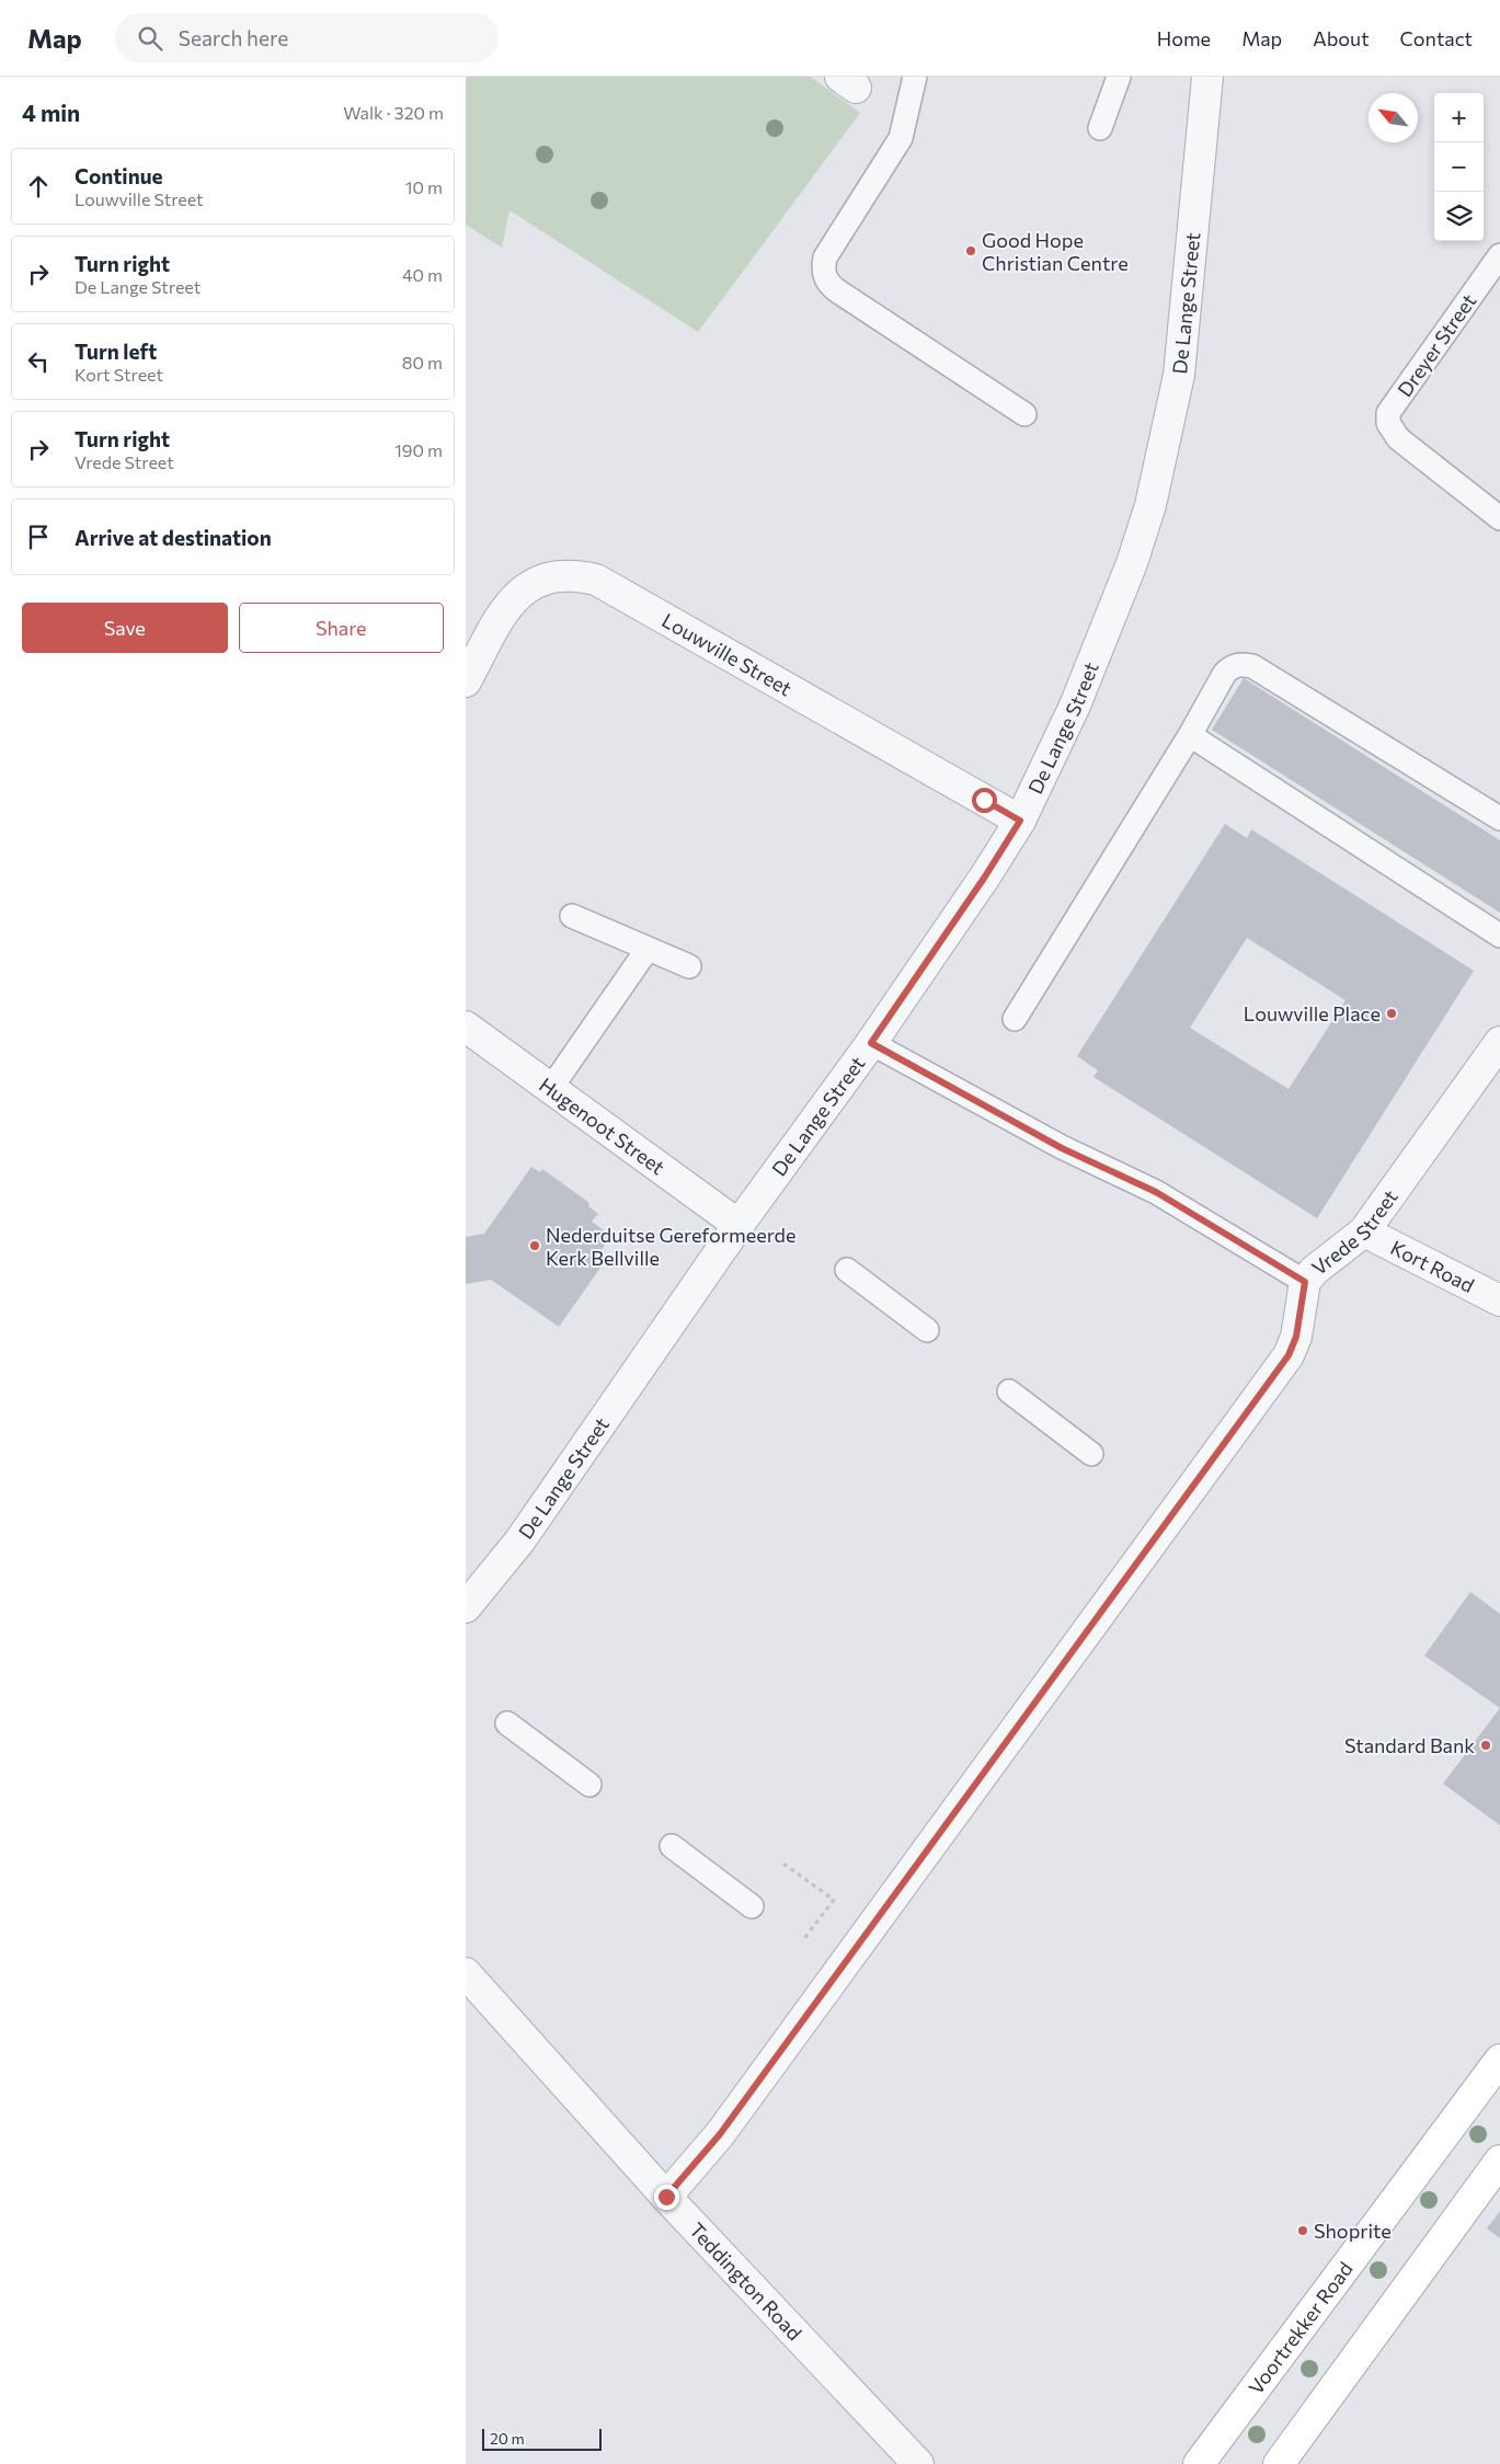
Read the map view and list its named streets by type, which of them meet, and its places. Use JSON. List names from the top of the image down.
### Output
{
  "streets": {
    "main road": ["Voortrekker Road"],
    "street": [
      "De Lange Street",
      "Louwville Street",
      "Hugenoot Street",
      "Vrede Street",
      "Kort Road",
      "Teddington Road"
    ],
    "lane": ["Dreyer Street"]
  },
  "crossings": [
    ["De Lange Street", "Louwville Street"],
    ["De Lange Street", "Hugenoot Street"],
    ["Vrede Street", "Kort Road"],
    ["Vrede Street", "Teddington Road"]
  ],
  "places": [
    "Good Hope Christian Centre",
    "Louwville Place",
    "Nederduitse Gereformeerde Kerk Bellville",
    "Standard Bank",
    "Shoprite"
  ],
  "scale_bar": "20 m",
  "north": "top left",
  "page": {
    "header": "Map",
    "search": "Search here",
    "nav": [
      "Home",
      "Map",
      "About",
      "Contact"
    ],
    "heading": ["4 min", "Walk · 320 m"],
    "map_buttons": ["+", "−"],
    "list": [
      ["Continue", "Louwville Street", "10 m"],
      ["Turn right", "De Lange Street", "40 m"],
      ["Turn left", "Kort Street", "80 m"],
      ["Turn right", "Vrede Street", "190 m"],
      "Arrive at destination"
    ],
    "buttons": ["Save", "Share"],
    "scale": "20 m"
  }
}
